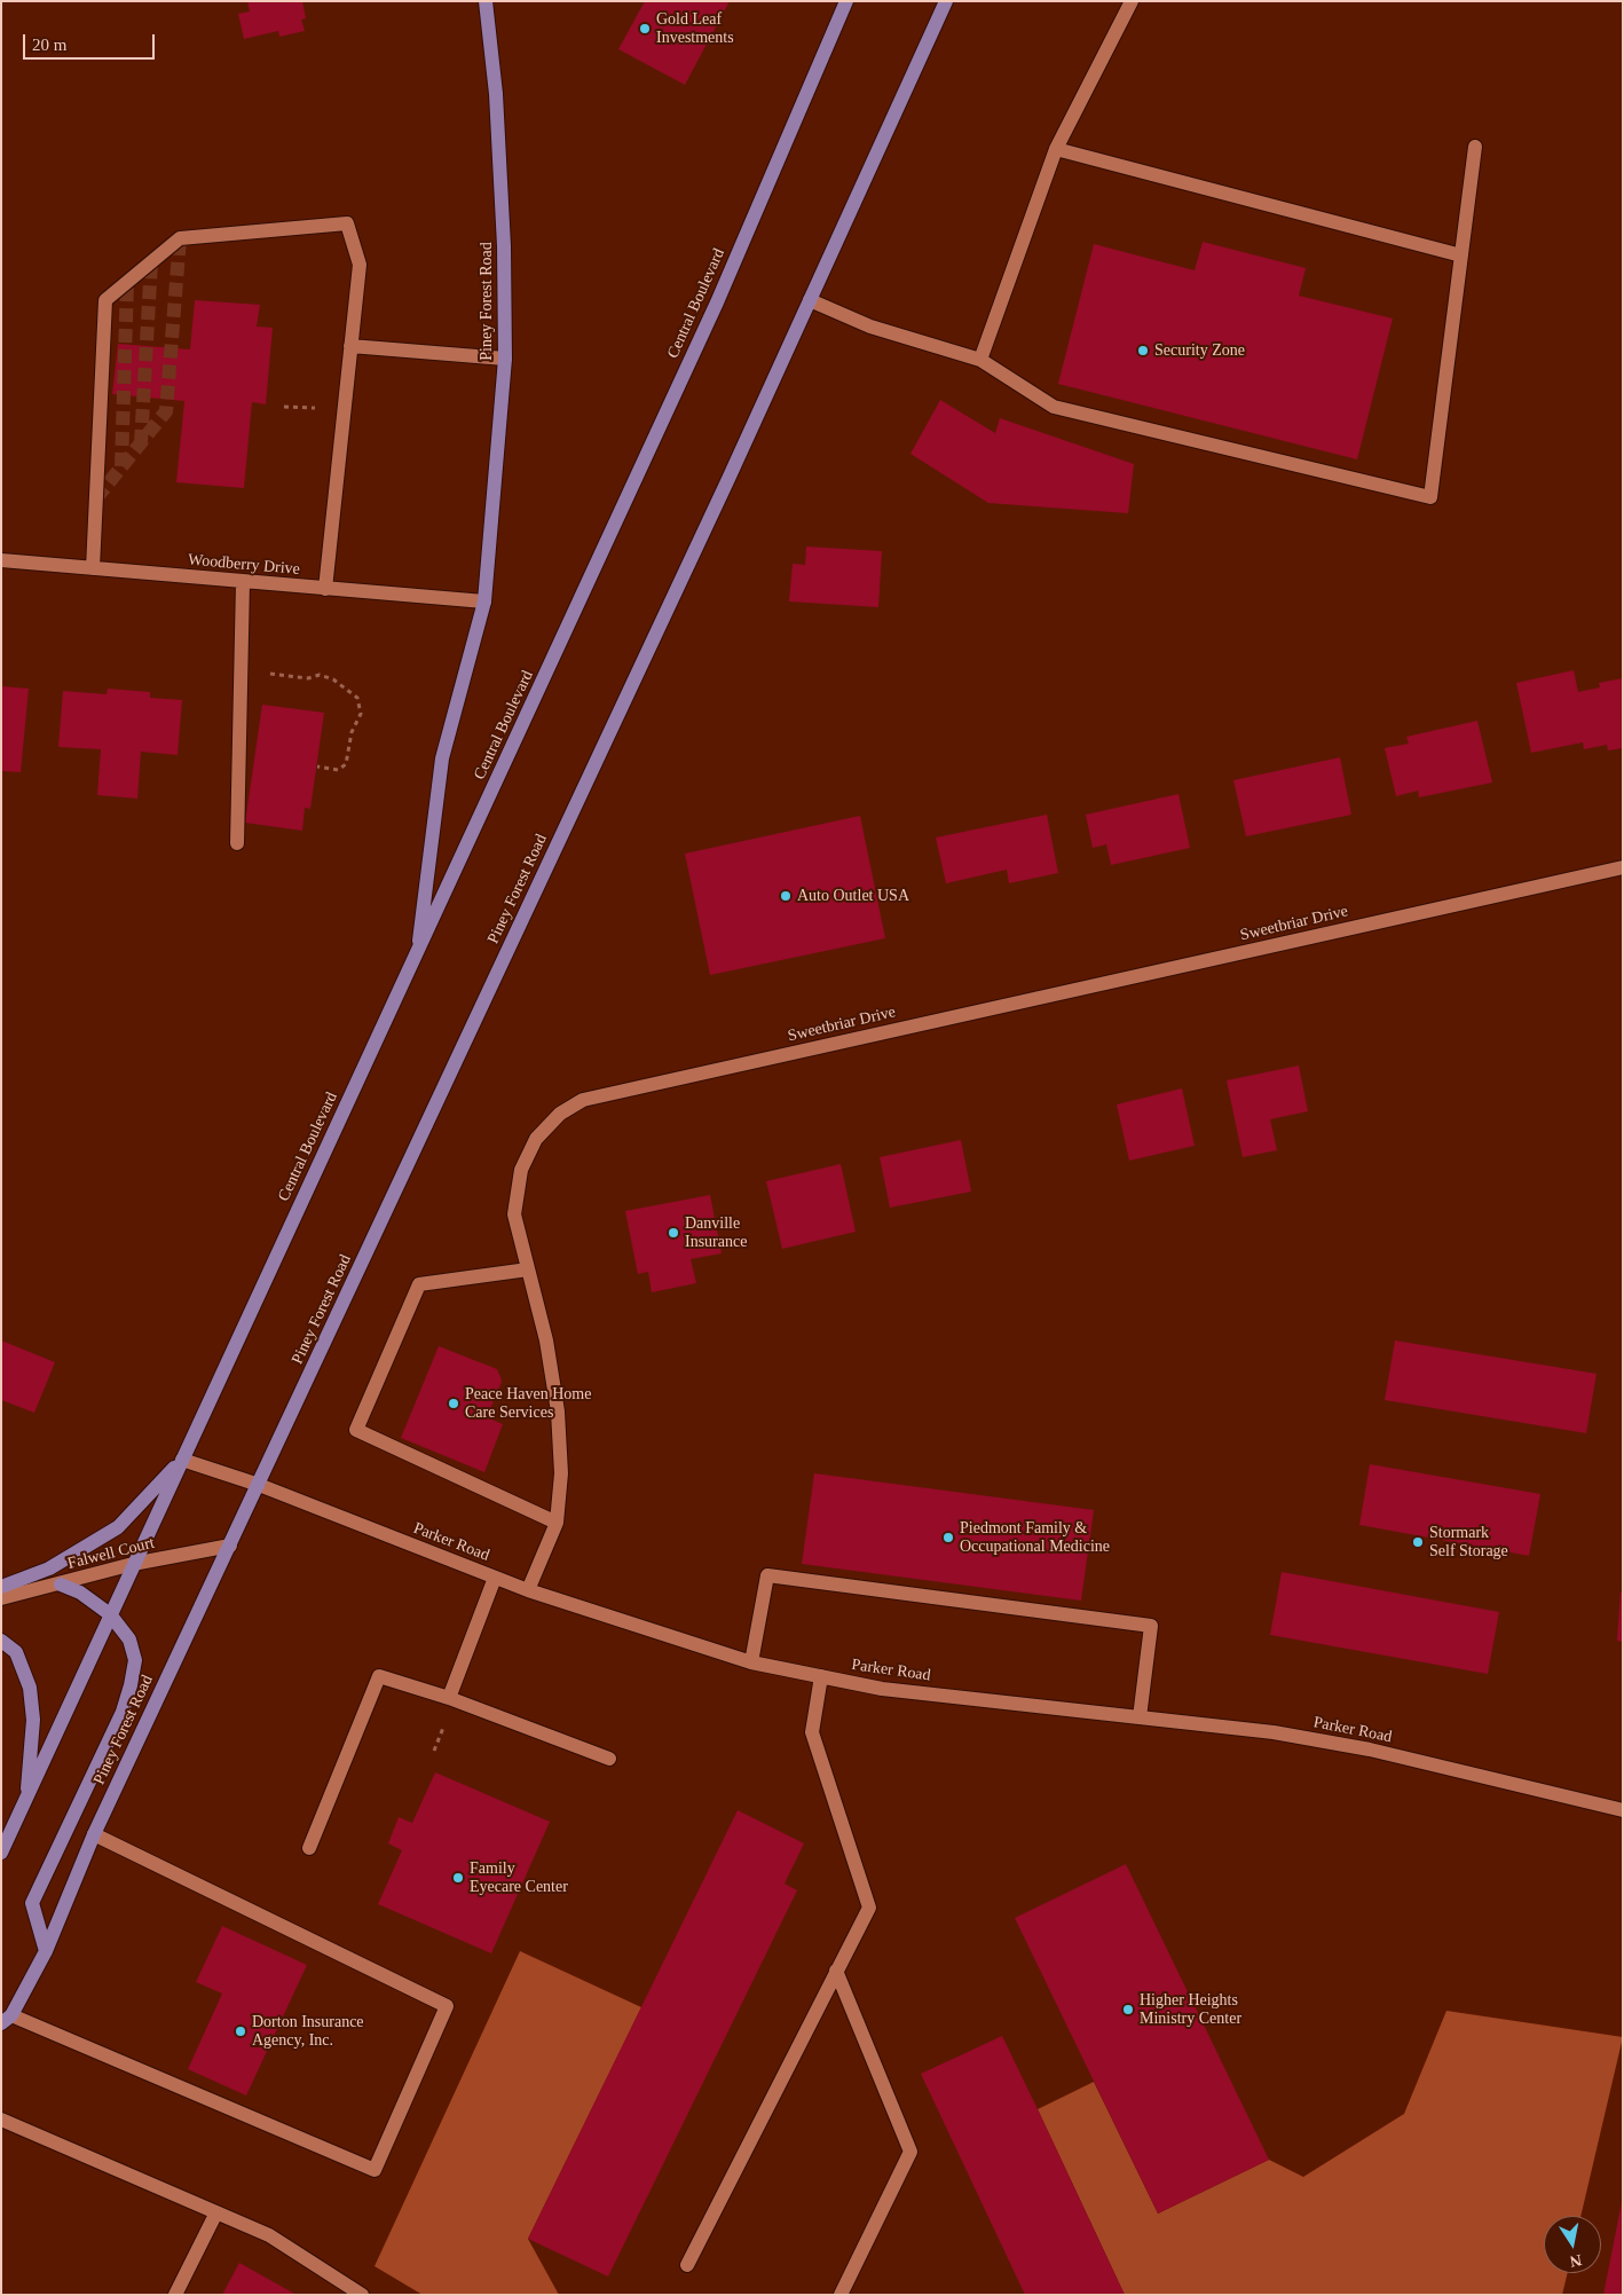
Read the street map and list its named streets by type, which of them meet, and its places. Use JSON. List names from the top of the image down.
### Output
{
  "streets": {
    "main road": ["Piney Forest Road", "Central Boulevard"],
    "street": [
      "Woodberry Drive",
      "Sweetbriar Drive",
      "Parker Road",
      "Falwell Court"
    ]
  },
  "crossings": [
    ["Piney Forest Road", "Central Boulevard"],
    ["Piney Forest Road", "Woodberry Drive"],
    ["Piney Forest Road", "Parker Road"],
    ["Piney Forest Road", "Falwell Court"],
    ["Central Boulevard", "Parker Road"],
    ["Sweetbriar Drive", "Parker Road"]
  ],
  "places": [
    "Gold Leaf Investments",
    "Security Zone",
    "Auto Outlet USA",
    "Danville Insurance",
    "Peace Haven Home Care Services",
    "Piedmont Family & Occupational Medicine",
    "Stormark Self Storage",
    "Family Eyecare Center",
    "Higher Heights Ministry Center",
    "Dorton Insurance Agency, Inc."
  ],
  "scale_bar": "20 m",
  "north": "bottom"
}
